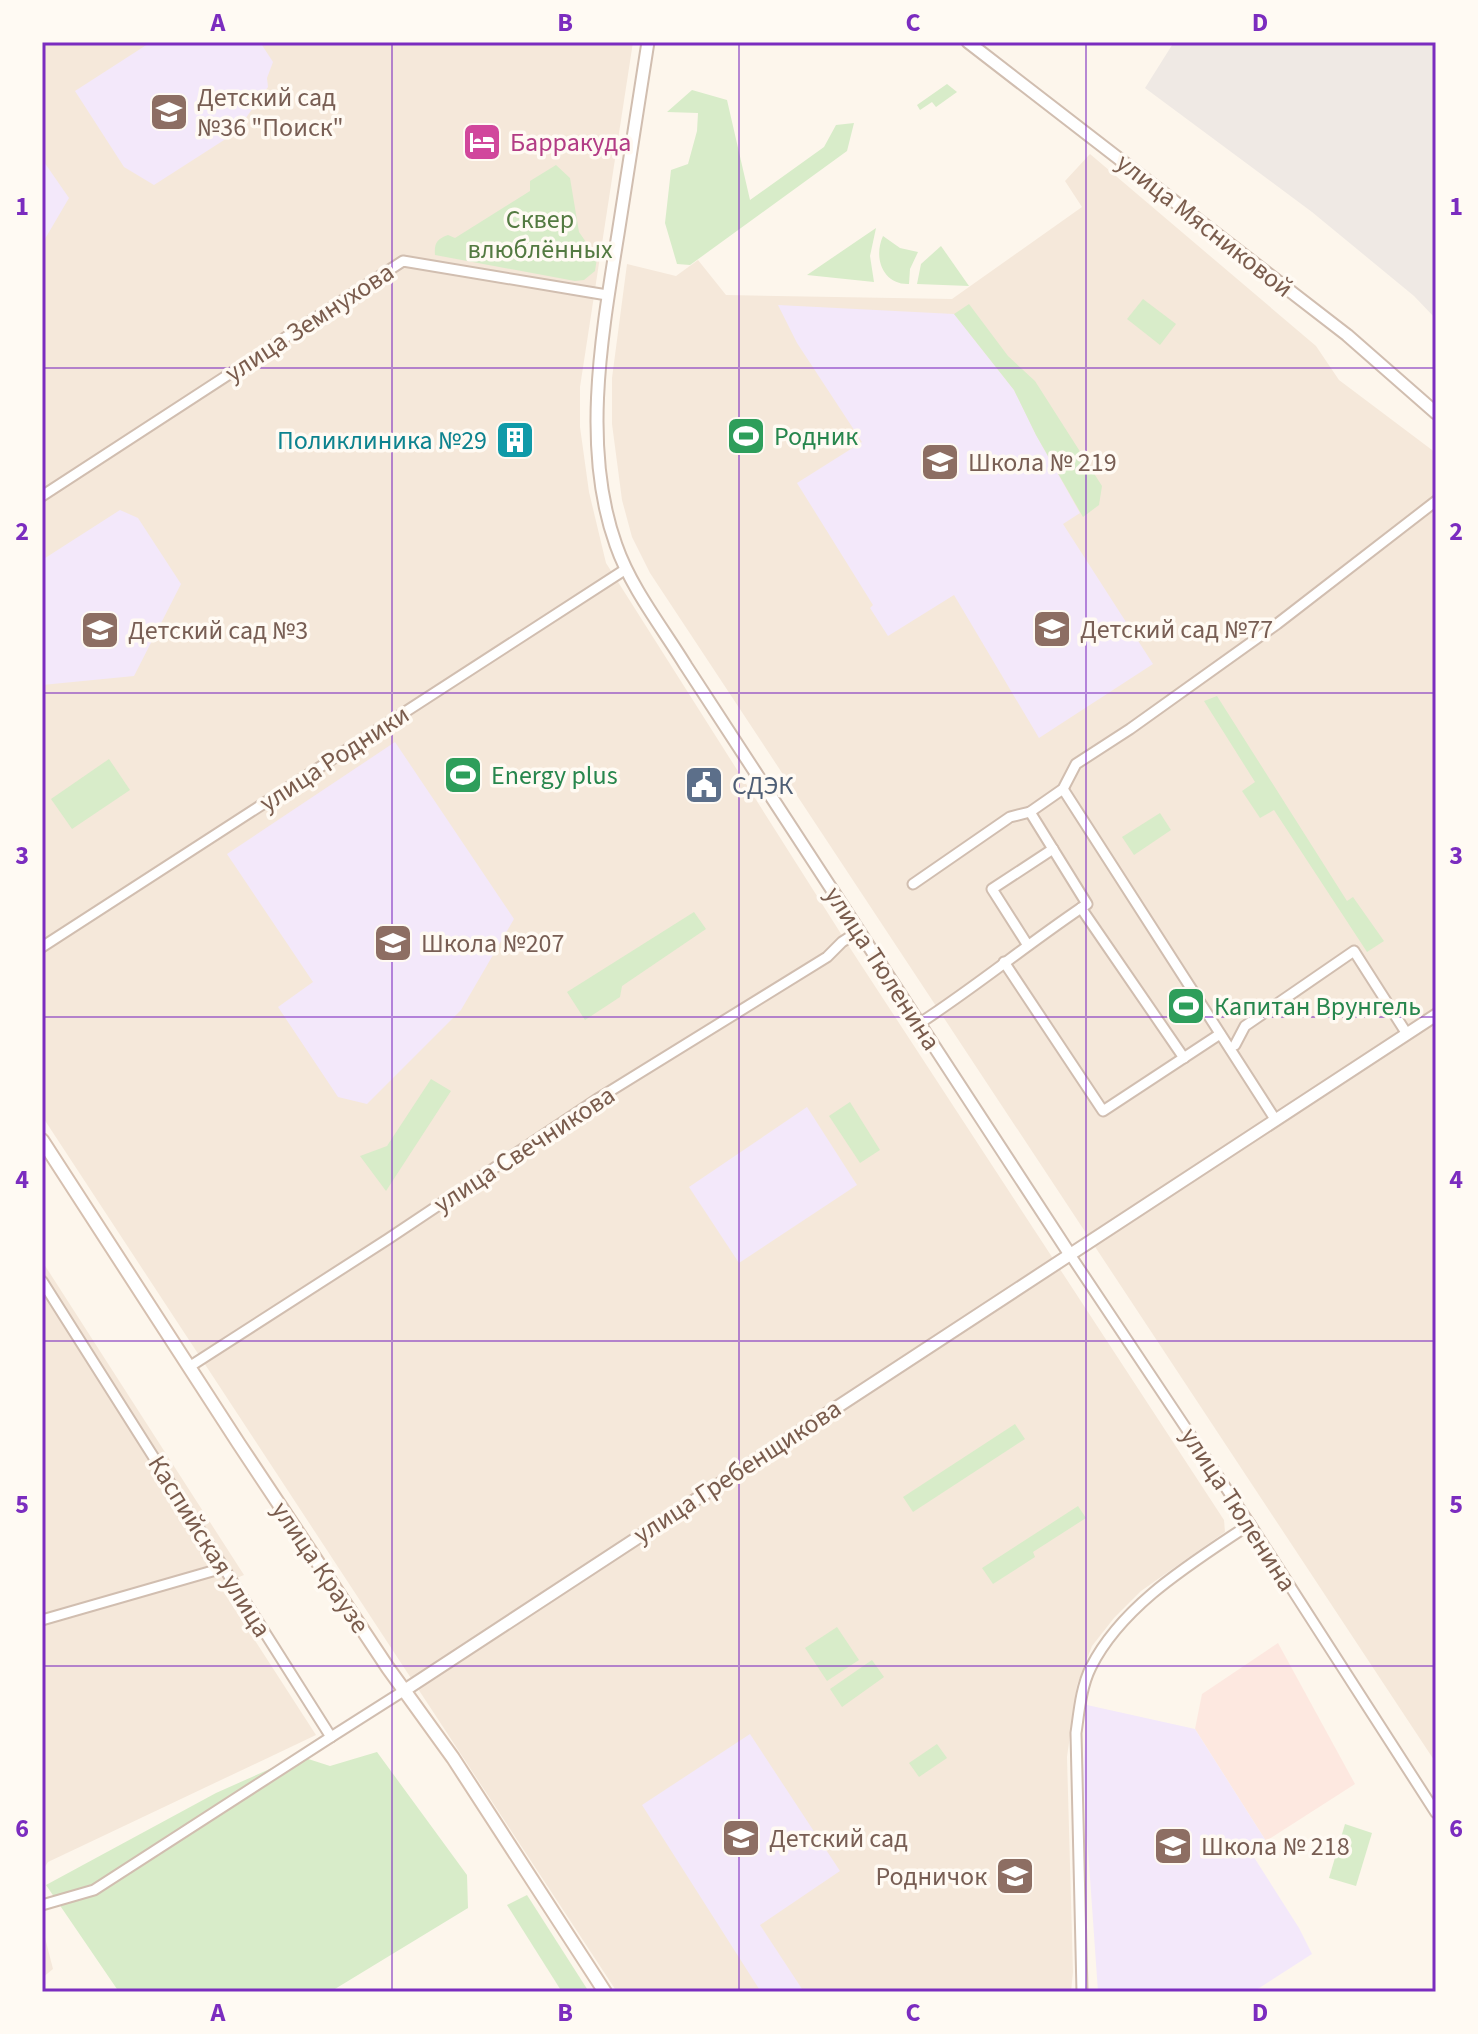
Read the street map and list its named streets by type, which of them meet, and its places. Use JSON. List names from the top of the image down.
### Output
{
  "streets": {
    "main road": ["улица Краузе"],
    "street": [
      "улица Мясниковой",
      "улица Земнухова",
      "улица Родники",
      "улица Тюленина",
      "улица Свечникова",
      "улица Гребенщикова",
      "Каспийская улица"
    ]
  },
  "crossings": [
    ["улица Земнухова", "улица Тюленина"],
    ["улица Родники", "улица Тюленина"],
    ["улица Тюленина", "улица Свечникова"],
    ["улица Тюленина", "улица Гребенщикова"],
    ["улица Свечникова", "улица Краузе"],
    ["улица Гребенщикова", "улица Краузе"]
  ],
  "parks": ["Сквер влюблённых"],
  "places": {
    "school or university": [
      "Детский сад №36 \"Поиск\"",
      "Школа № 219",
      "Детский сад №77",
      "Детский сад №3",
      "Школа №207",
      "Детский сад",
      "Школа № 218",
      "Родничок"
    ],
    "hotel": ["Барракуда"],
    "sports": ["Родник", "Energy plus", "Капитан Врунгель"],
    "building": ["Поликлиника №29"],
    "public building": ["СДЭК"]
  },
  "grid": {
    "columns": [
      "A",
      "B",
      "C",
      "D"
    ],
    "rows": [
      "1",
      "2",
      "3",
      "4",
      "5",
      "6"
    ]
  }
}
